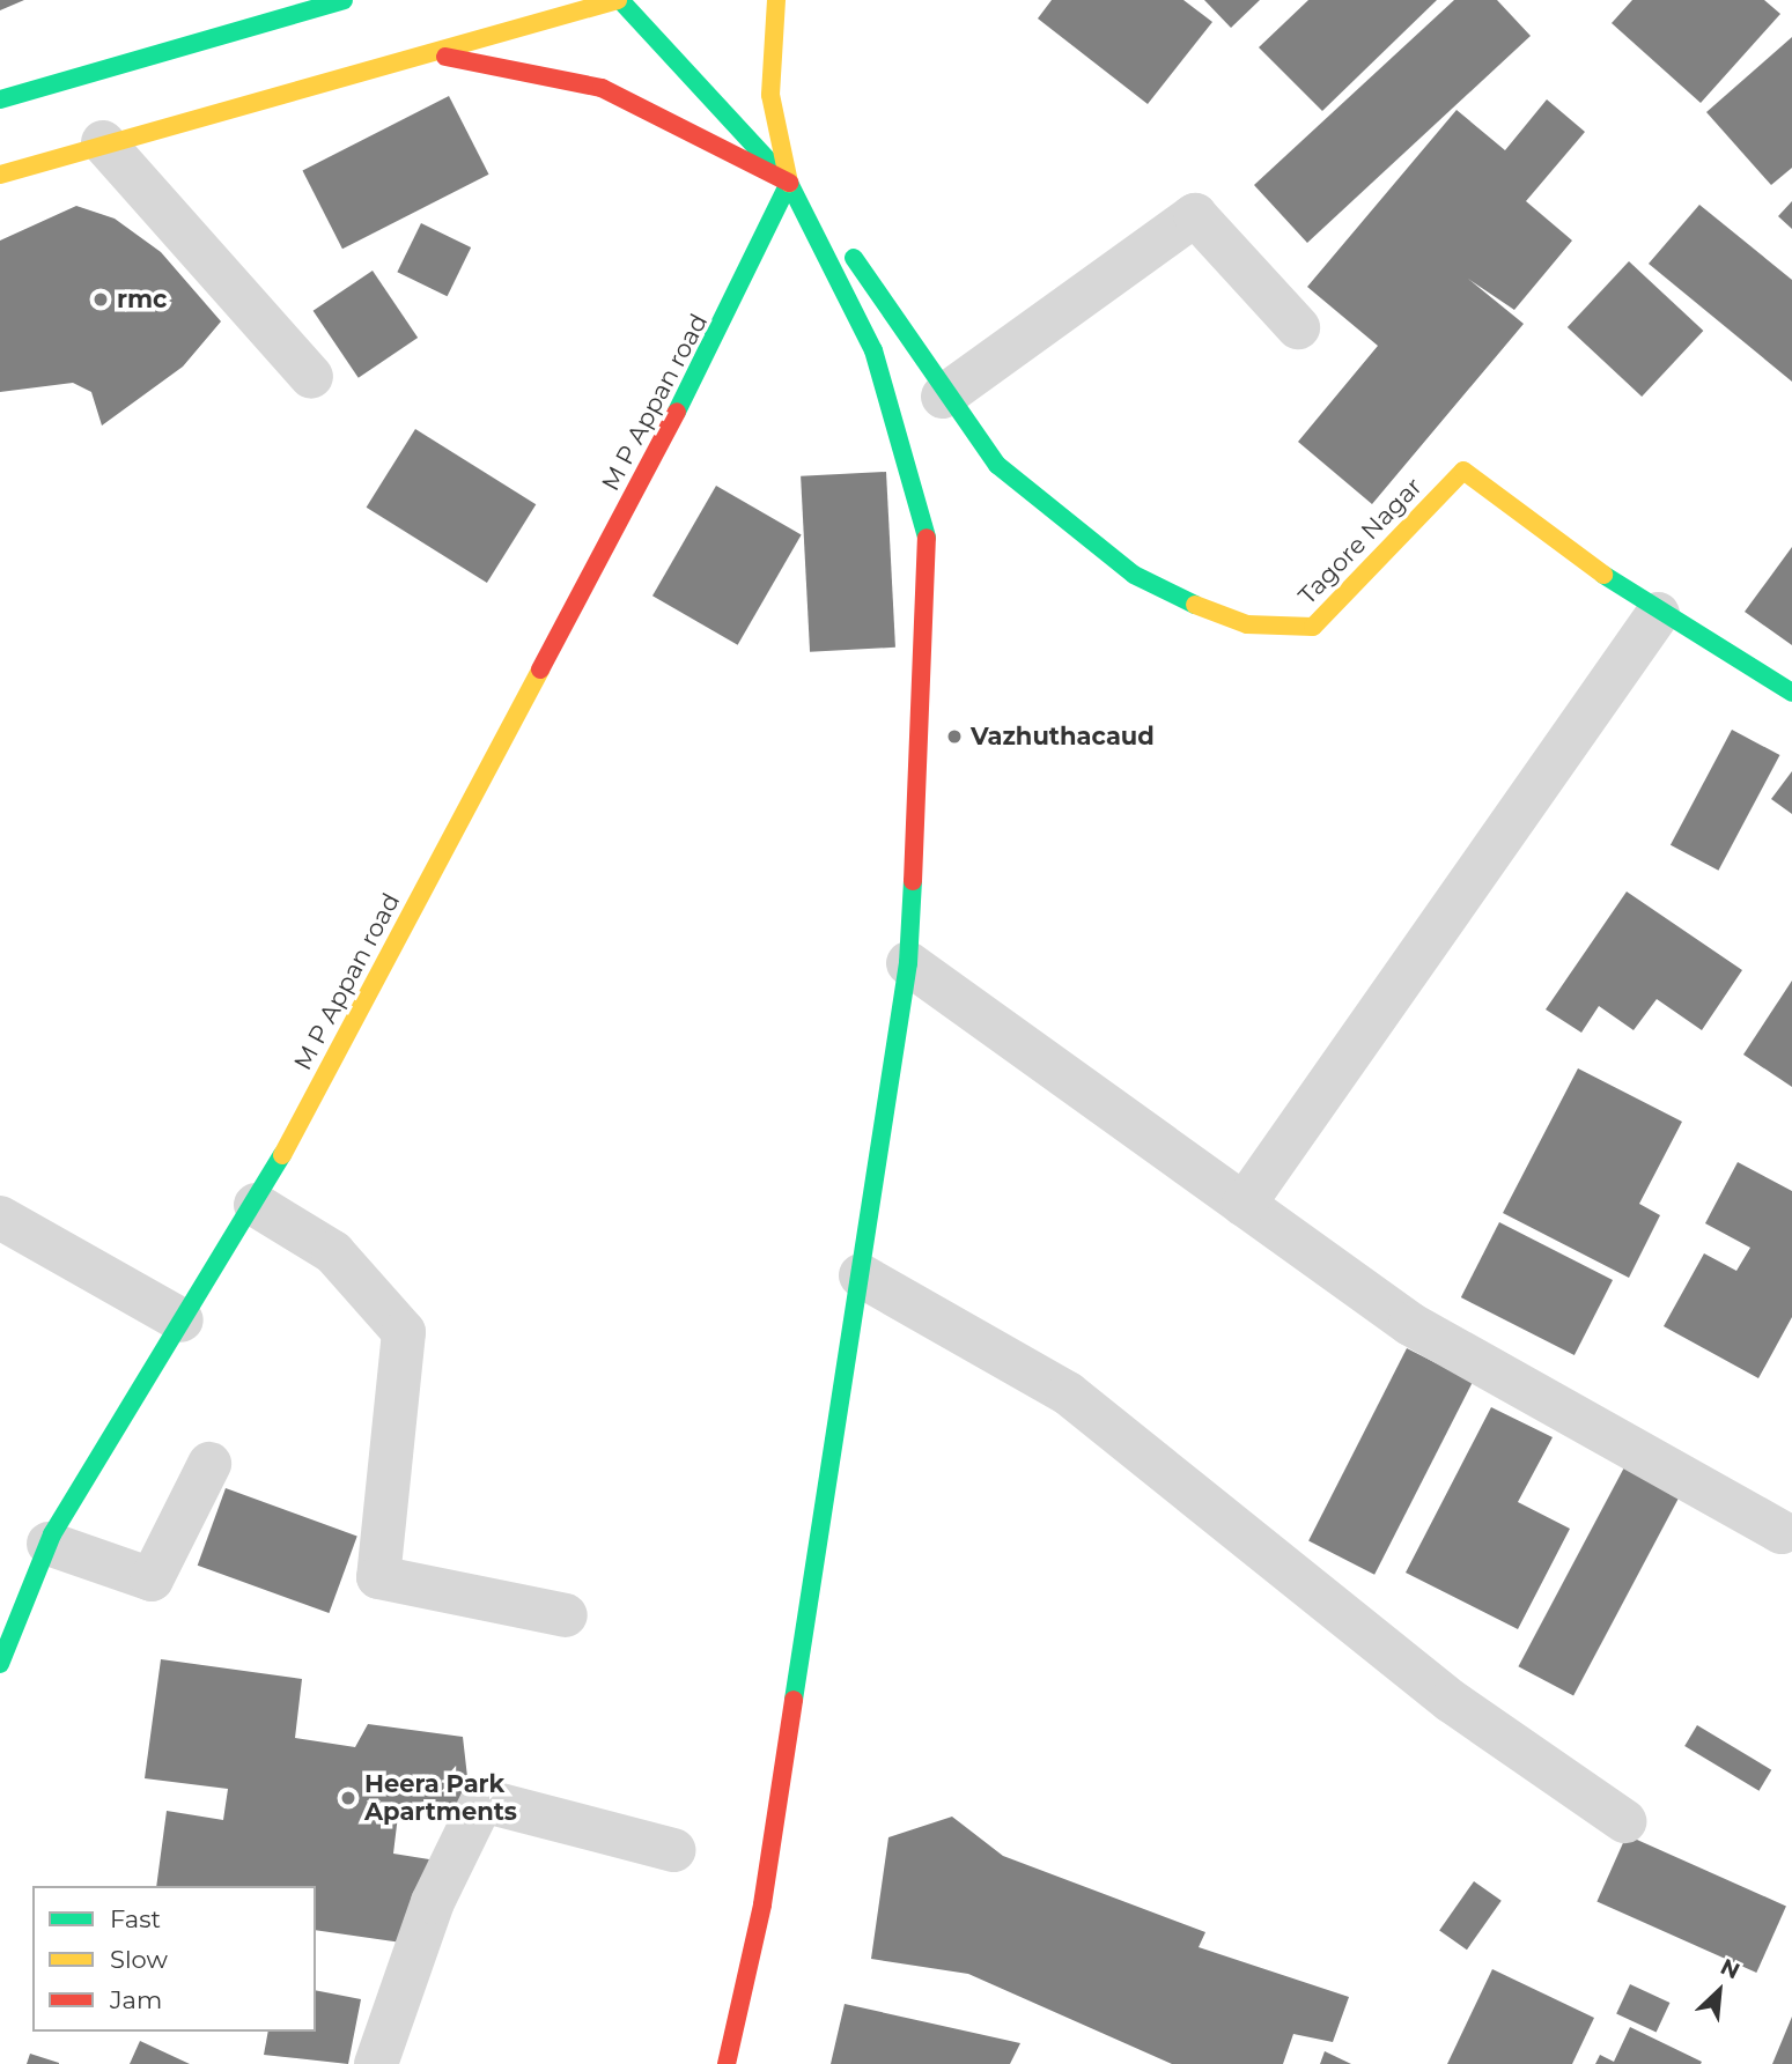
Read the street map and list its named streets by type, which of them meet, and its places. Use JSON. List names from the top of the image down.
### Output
{
  "streets": {
    "main road": ["M P Appan road", "Tagore Nagar"]
  },
  "crossings": [
    ["M P Appan road", "Tagore Nagar"]
  ],
  "places": ["rmc", "Vazhuthacaud", "Heera Park Apartments"],
  "legend": ["Fast", "Slow", "Jam"],
  "north": "top right"
}
